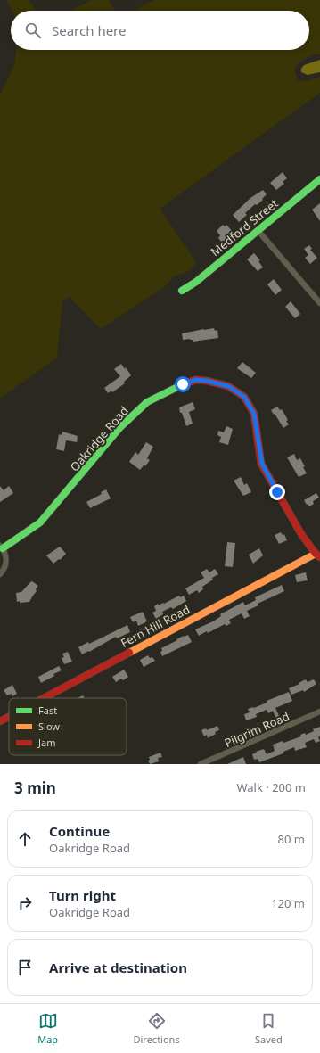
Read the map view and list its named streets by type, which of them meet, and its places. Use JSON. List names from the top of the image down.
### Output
{
  "streets": {
    "street": [
      "Medford Street",
      "Oakridge Road",
      "Fern Hill Road",
      "Pilgrim Road"
    ]
  },
  "crossings": [
    ["Oakridge Road", "Fern Hill Road"]
  ],
  "legend": ["Fast", "Slow", "Jam"],
  "page": {
    "search": "Search here",
    "heading": ["3 min", "Walk · 200 m"],
    "list": [
      ["Continue", "Oakridge Road", "80 m"],
      ["Turn right", "Oakridge Road", "120 m"],
      "Arrive at destination"
    ],
    "nav": ["Map", "Directions", "Saved"]
  }
}
